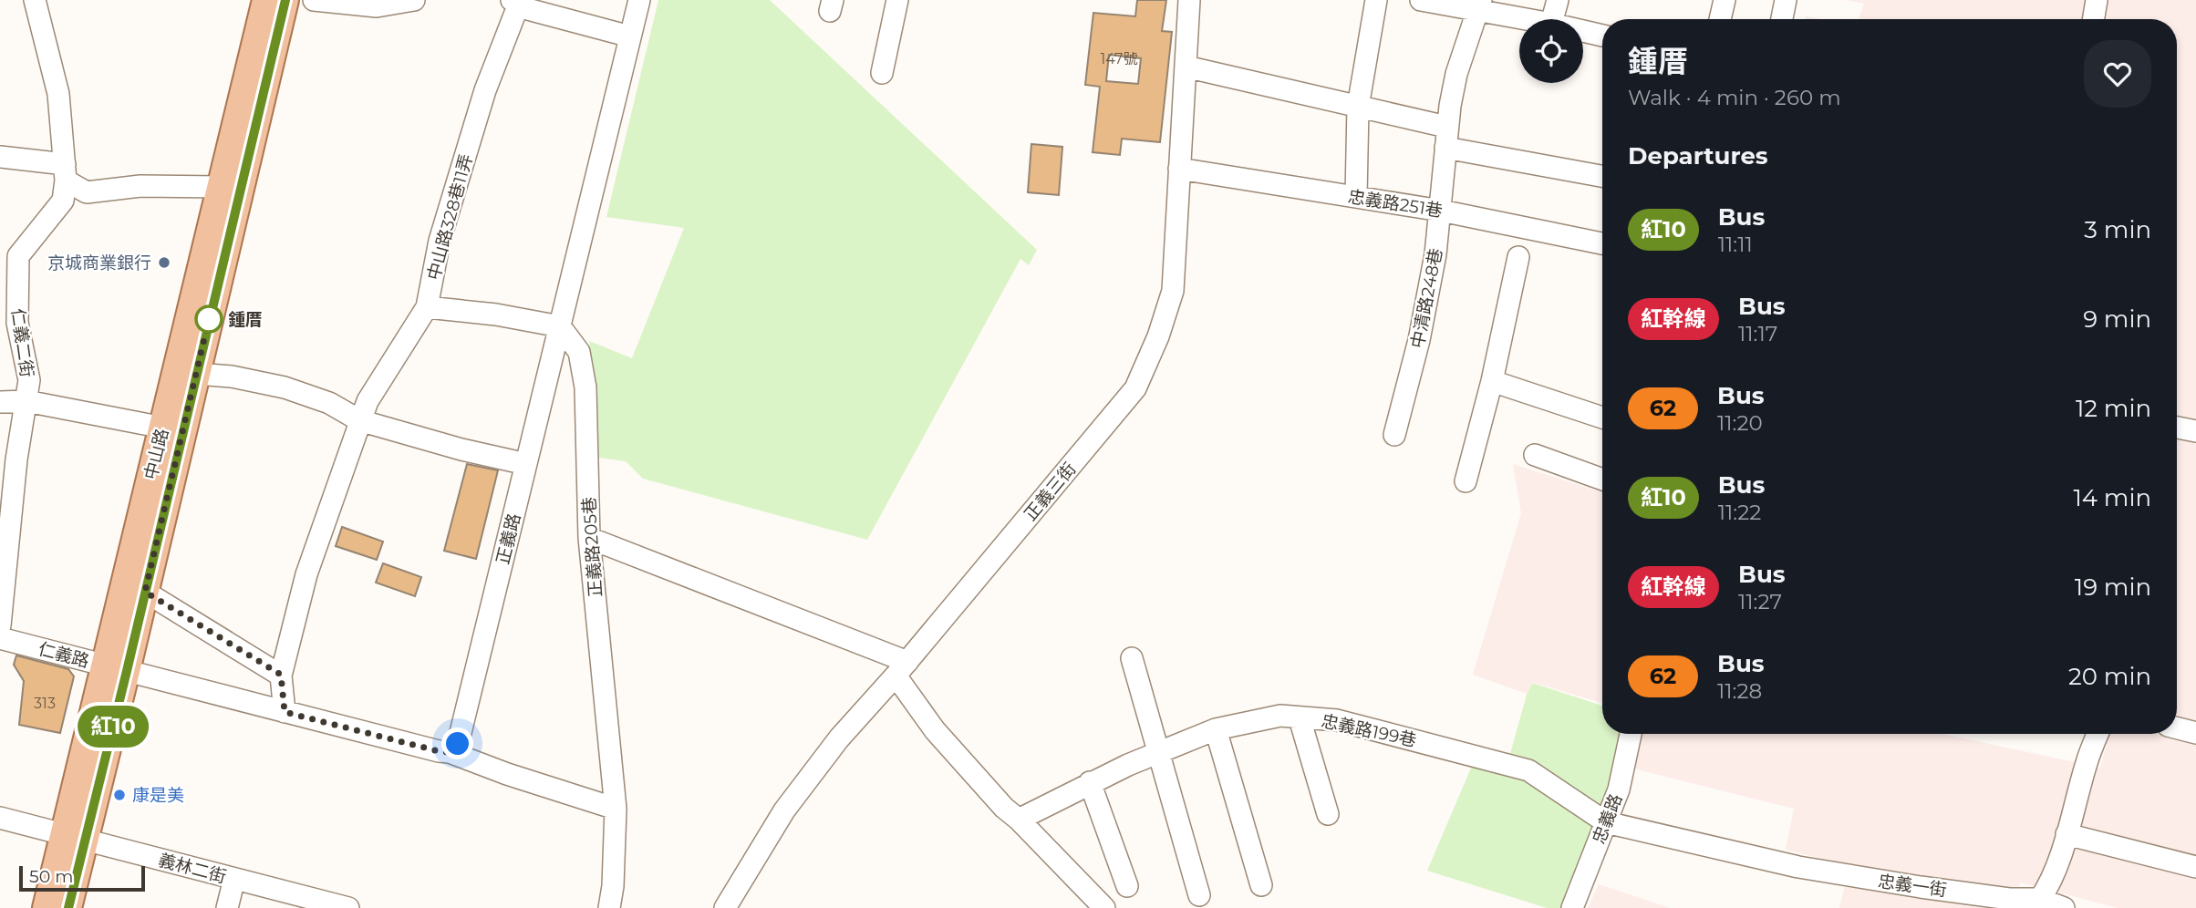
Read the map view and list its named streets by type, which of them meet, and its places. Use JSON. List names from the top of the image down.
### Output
{
  "streets": {
    "main road": ["中山路"],
    "street": [
      "忠義路251巷",
      "中山路328巷11弄",
      "中清路248巷",
      "仁義二街",
      "正義三街",
      "正義路",
      "正義路205巷",
      "仁義路",
      "忠義路199巷",
      "忠義路",
      "義林二街",
      "忠義一街"
    ]
  },
  "crossings": [
    ["忠義路251巷", "中清路248巷"],
    ["忠義路251巷", "正義三街"],
    ["中山路", "仁義路"],
    ["中山路", "義林二街"],
    ["正義路", "正義路205巷"],
    ["忠義路199巷", "忠義路"],
    ["忠義路199巷", "忠義一街"],
    ["忠義路", "忠義一街"]
  ],
  "places": ["京城商業銀行", "鍾厝", "康是美"],
  "lines": ["bus line 紅10"],
  "house_numbers": ["147號", "313"],
  "scale_bar": "50 m",
  "page": {
    "on_map": "紅10",
    "heading": [
      ["鍾厝", "Walk · 4 min · 260 m"],
      "Departures"
    ],
    "list": [
      {
        "mark": "紅10",
        "name": "Bus",
        "note": "11:11",
        "value": "3 min"
      },
      {
        "mark": "紅幹線",
        "name": "Bus",
        "note": "11:17",
        "value": "9 min"
      },
      {
        "mark": "62",
        "name": "Bus",
        "note": "11:20",
        "value": "12 min"
      },
      {
        "mark": "紅10",
        "name": "Bus",
        "note": "11:22",
        "value": "14 min"
      },
      {
        "mark": "紅幹線",
        "name": "Bus",
        "note": "11:27",
        "value": "19 min"
      },
      {
        "mark": "62",
        "name": "Bus",
        "note": "11:28",
        "value": "20 min"
      }
    ],
    "scale": "50 m"
  }
}
